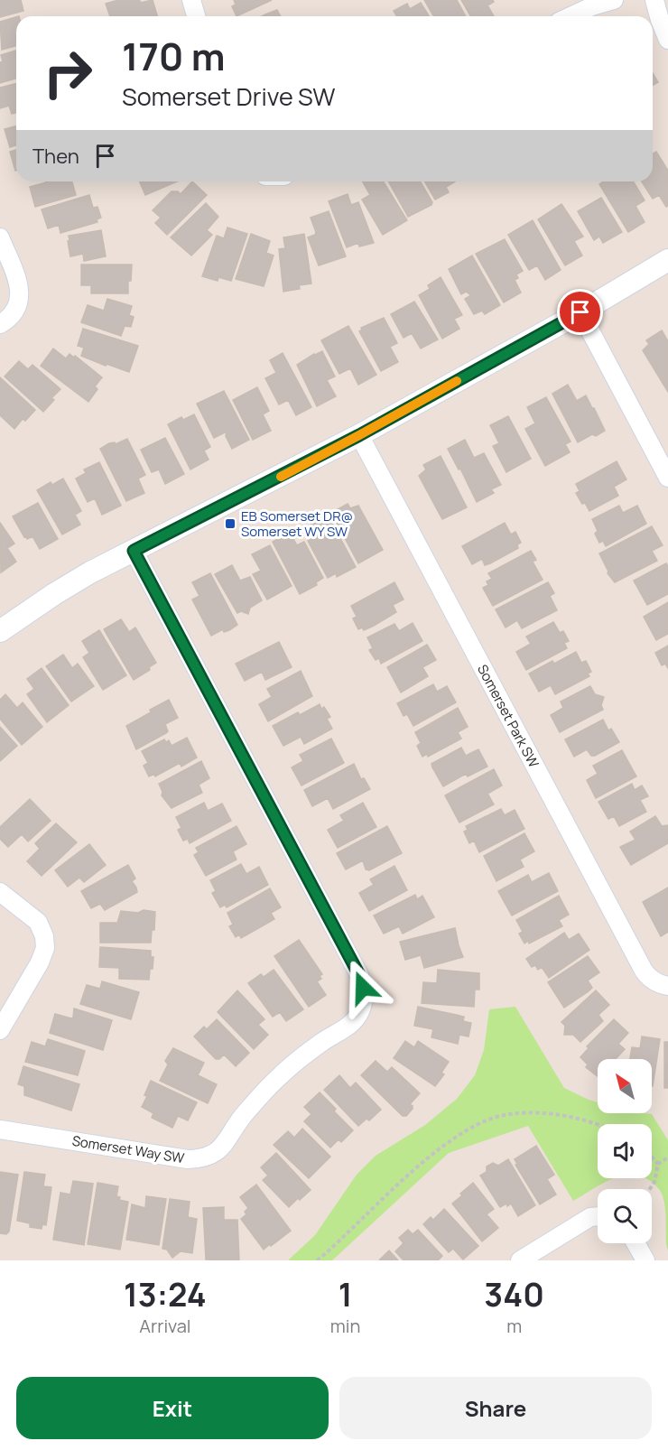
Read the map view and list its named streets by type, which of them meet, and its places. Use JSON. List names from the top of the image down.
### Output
{
  "streets": {
    "street": ["Somerset Park SW", "Somerset Way SW"]
  },
  "places": {
    "transit": ["EB Somerset DR@ Somerset WY SW"]
  },
  "north": "top left",
  "page": {
    "turn": ["170 m", "Somerset Drive SW"],
    "then": "Then",
    "eta": [
      "13:24",
      "Arrival",
      "1",
      "min",
      "340",
      "m"
    ],
    "buttons": ["Exit", "Share"]
  }
}
